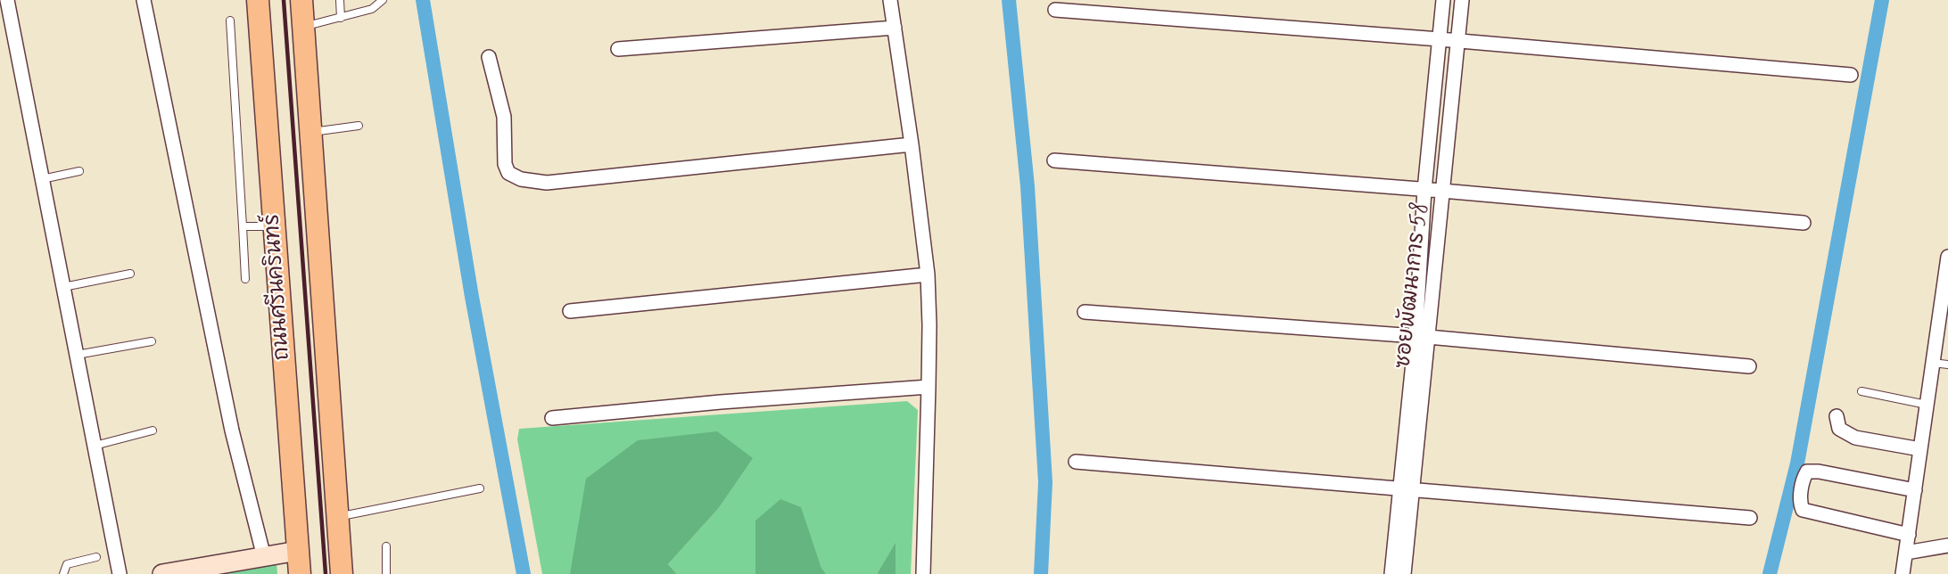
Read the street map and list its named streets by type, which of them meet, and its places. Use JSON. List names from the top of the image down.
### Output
{
  "streets": {
    "main road": ["ถนนศรีนครินทร์"],
    "street": ["ซอยพัฒนาการ 58"]
  }
}
